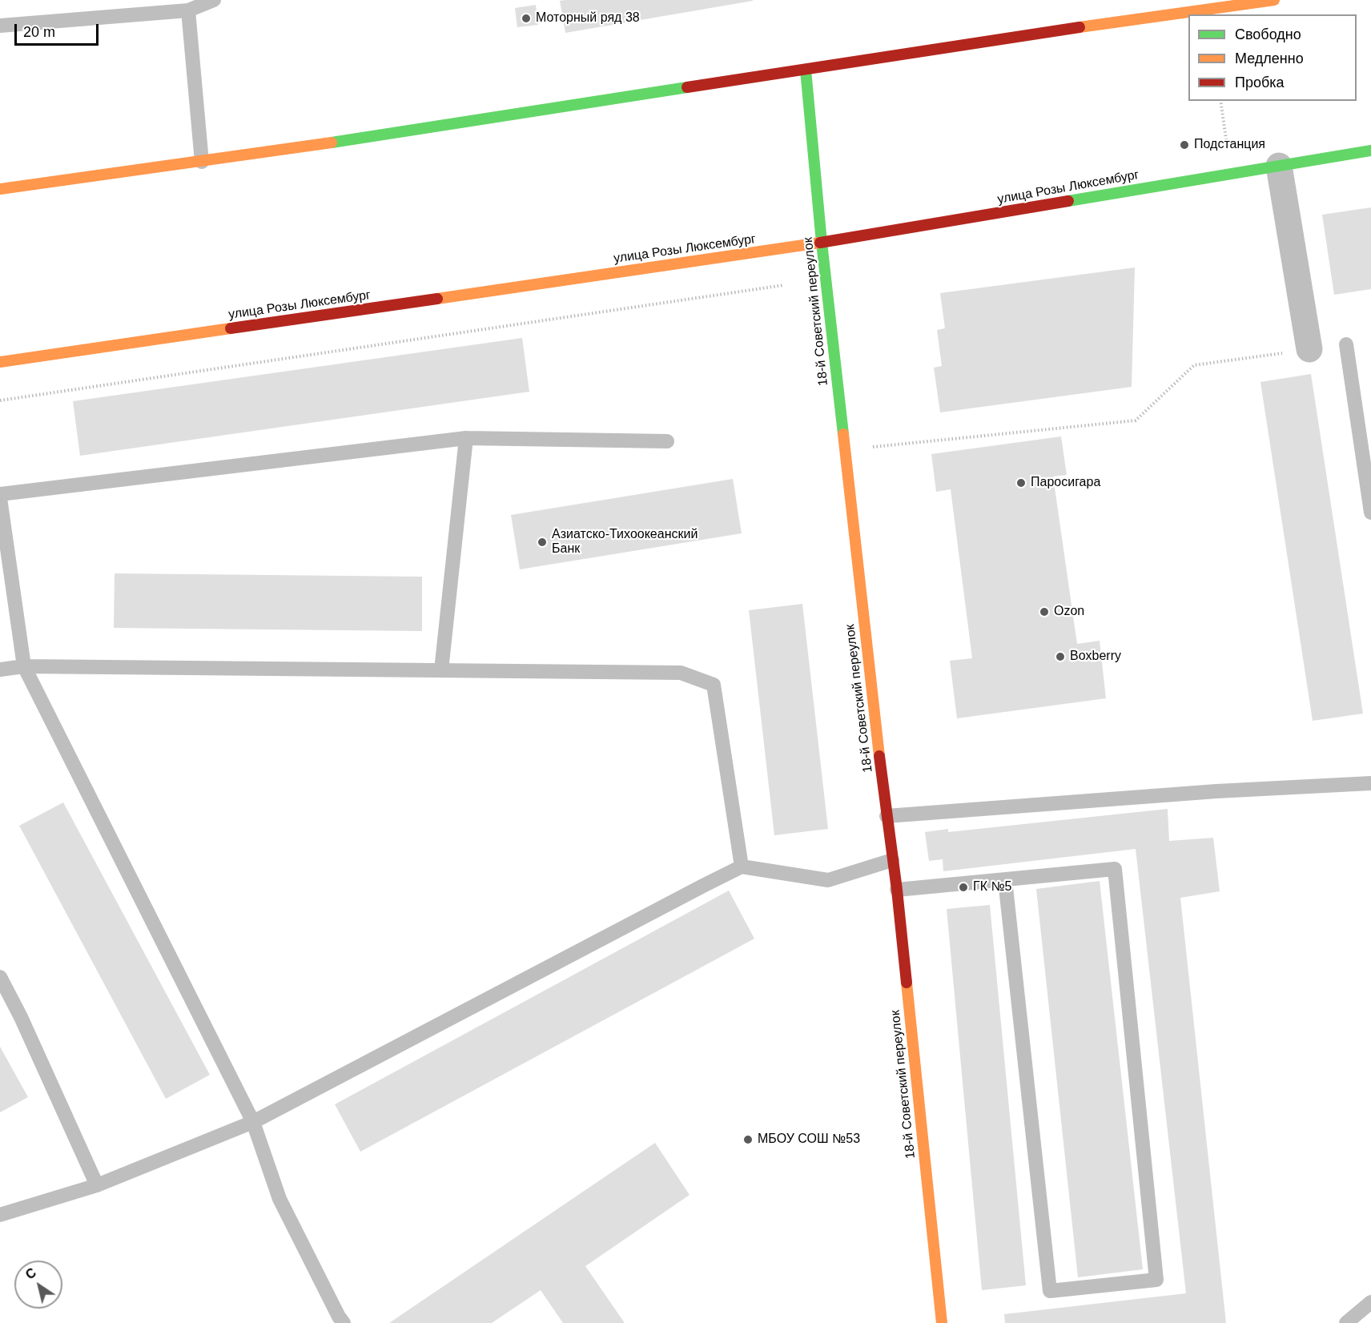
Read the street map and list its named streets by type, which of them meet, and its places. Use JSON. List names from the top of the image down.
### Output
{
  "streets": {
    "street": ["улица Розы Люксембург", "18-й Советский переулок"]
  },
  "crossings": [
    ["улица Розы Люксембург", "18-й Советский переулок"]
  ],
  "places": [
    "Моторный ряд 38",
    "Подстанция",
    "Паросигара",
    "Азиатско-Тихоокеанский Банк",
    "Ozon",
    "Boxberry",
    "ГК №5",
    "МБОУ СОШ №53"
  ],
  "legend": ["Свободно", "Медленно", "Пробка"],
  "scale_bar": "20 m",
  "north": "top left"
}
